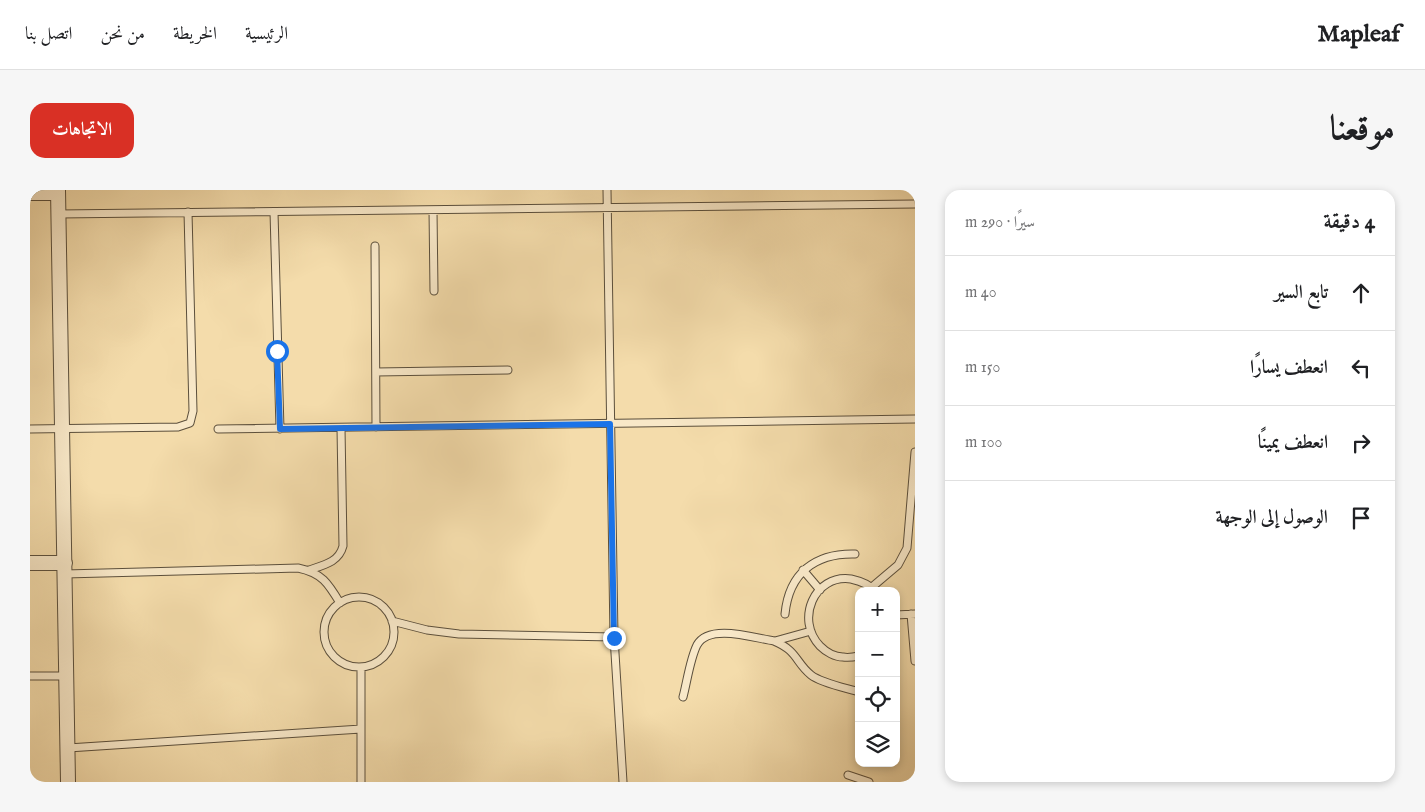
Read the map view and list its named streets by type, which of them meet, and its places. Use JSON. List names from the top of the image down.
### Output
{
  "page": {
    "header": "Mapleaf",
    "nav": [
      "الرئيسية",
      "الخريطة",
      "من نحن",
      "اتصل بنا"
    ],
    "title": "موقعنا",
    "buttons": "الاتجاهات",
    "heading": ["4 دقيقة", "سيرًا · 290 m"],
    "list": [
      ["تابع السير", "40 m"],
      ["انعطف يسارًا", "150 m"],
      ["انعطف يمينًا", "100 m"],
      "الوصول إلى الوجهة"
    ],
    "map_buttons": ["+", "−"]
  }
}
